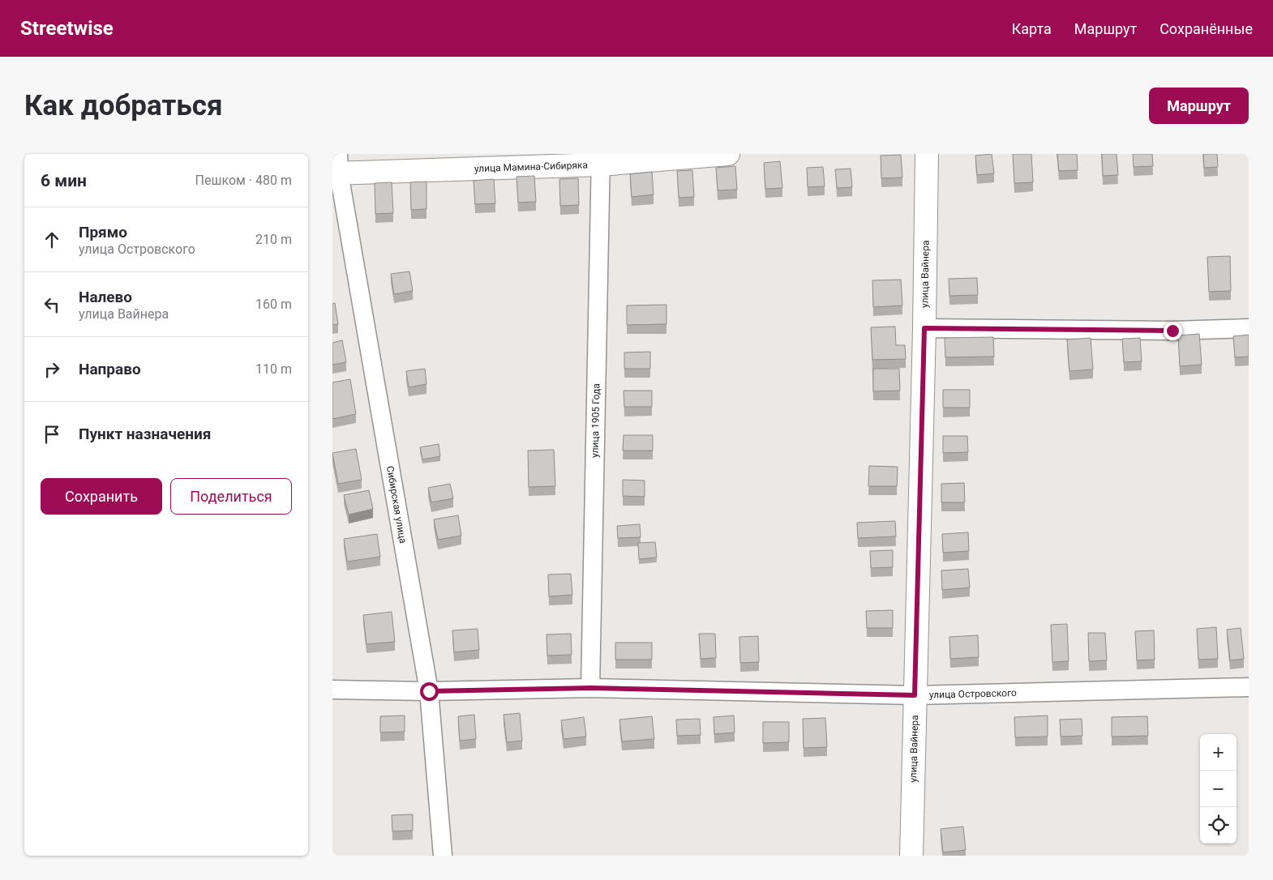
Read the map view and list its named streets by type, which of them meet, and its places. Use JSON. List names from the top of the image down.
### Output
{
  "streets": {
    "street": [
      "улица Мамина-Сибиряка",
      "улица Вайнера",
      "улица 1905 Года",
      "Сибирская улица",
      "улица Островского"
    ]
  },
  "crossings": [
    ["улица Мамина-Сибиряка", "улица 1905 Года"],
    ["улица Мамина-Сибиряка", "Сибирская улица"],
    ["улица Вайнера", "улица Островского"],
    ["улица 1905 Года", "улица Островского"],
    ["Сибирская улица", "улица Островского"]
  ],
  "page": {
    "header": "Streetwise",
    "nav": ["Карта", "Маршрут", "Сохранённые"],
    "buttons": [
      "Маршрут",
      ["Сохранить", "Поделиться"]
    ],
    "title": "Как добраться",
    "heading": ["6 мин", "Пешком · 480 m"],
    "list": [
      ["Прямо", "улица Островского", "210 m"],
      ["Налево", "улица Вайнера", "160 m"],
      ["Направо", "110 m"],
      "Пункт назначения"
    ],
    "map_buttons": ["+", "−"]
  }
}
